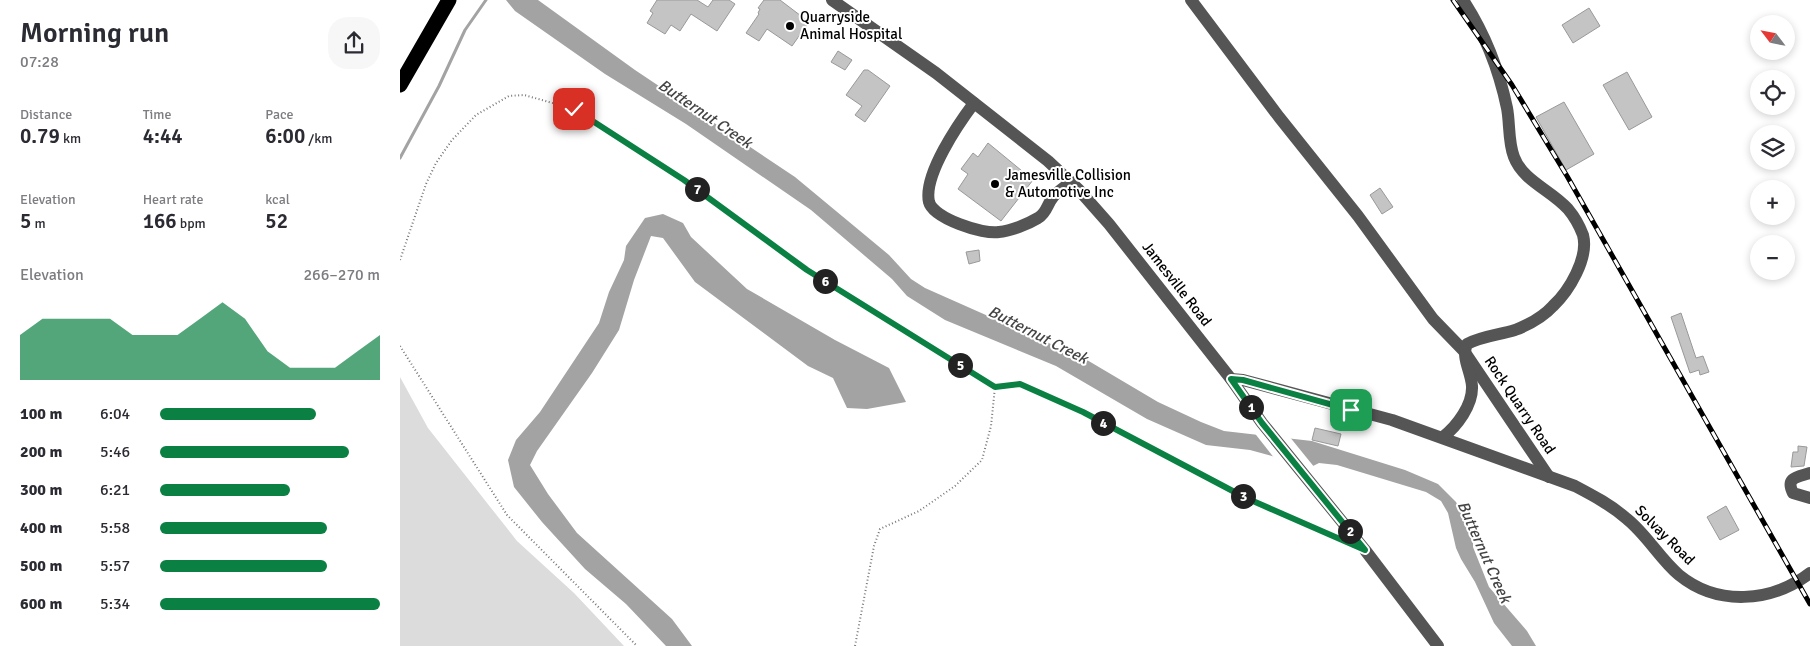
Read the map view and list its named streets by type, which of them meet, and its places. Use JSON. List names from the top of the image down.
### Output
{
  "streets": {
    "street": ["Jamesville Road", "Rock Quarry Road", "Solvay Road"]
  },
  "crossings": [
    ["Rock Quarry Road", "Solvay Road"]
  ],
  "water": ["Butternut Creek"],
  "places": ["Quarryside Animal Hospital", "Jamesville Collision & Automotive Inc"],
  "north": "top left",
  "page": {
    "heading": ["Morning run", "07:28"],
    "map_buttons": ["+", "−"],
    "stats": [
      ["Distance", "0.79 km"],
      ["Time", "4:44"],
      ["Pace", "6:00 /km"],
      ["Elevation", "5 m"],
      ["Heart rate", "166 bpm"],
      ["kcal", "52"]
    ],
    "pins": [
      "7",
      "6",
      "5",
      "1",
      "4",
      "3",
      "2"
    ],
    "chart": ["Elevation", "266–270 m"],
    "list": [
      {
        "name": "100 m",
        "note": "6:04"
      },
      {
        "name": "200 m",
        "note": "5:46"
      },
      {
        "name": "300 m",
        "note": "6:21"
      },
      {
        "name": "400 m",
        "note": "5:58"
      },
      {
        "name": "500 m",
        "note": "5:57"
      },
      {
        "name": "600 m",
        "note": "5:34"
      }
    ]
  }
}
